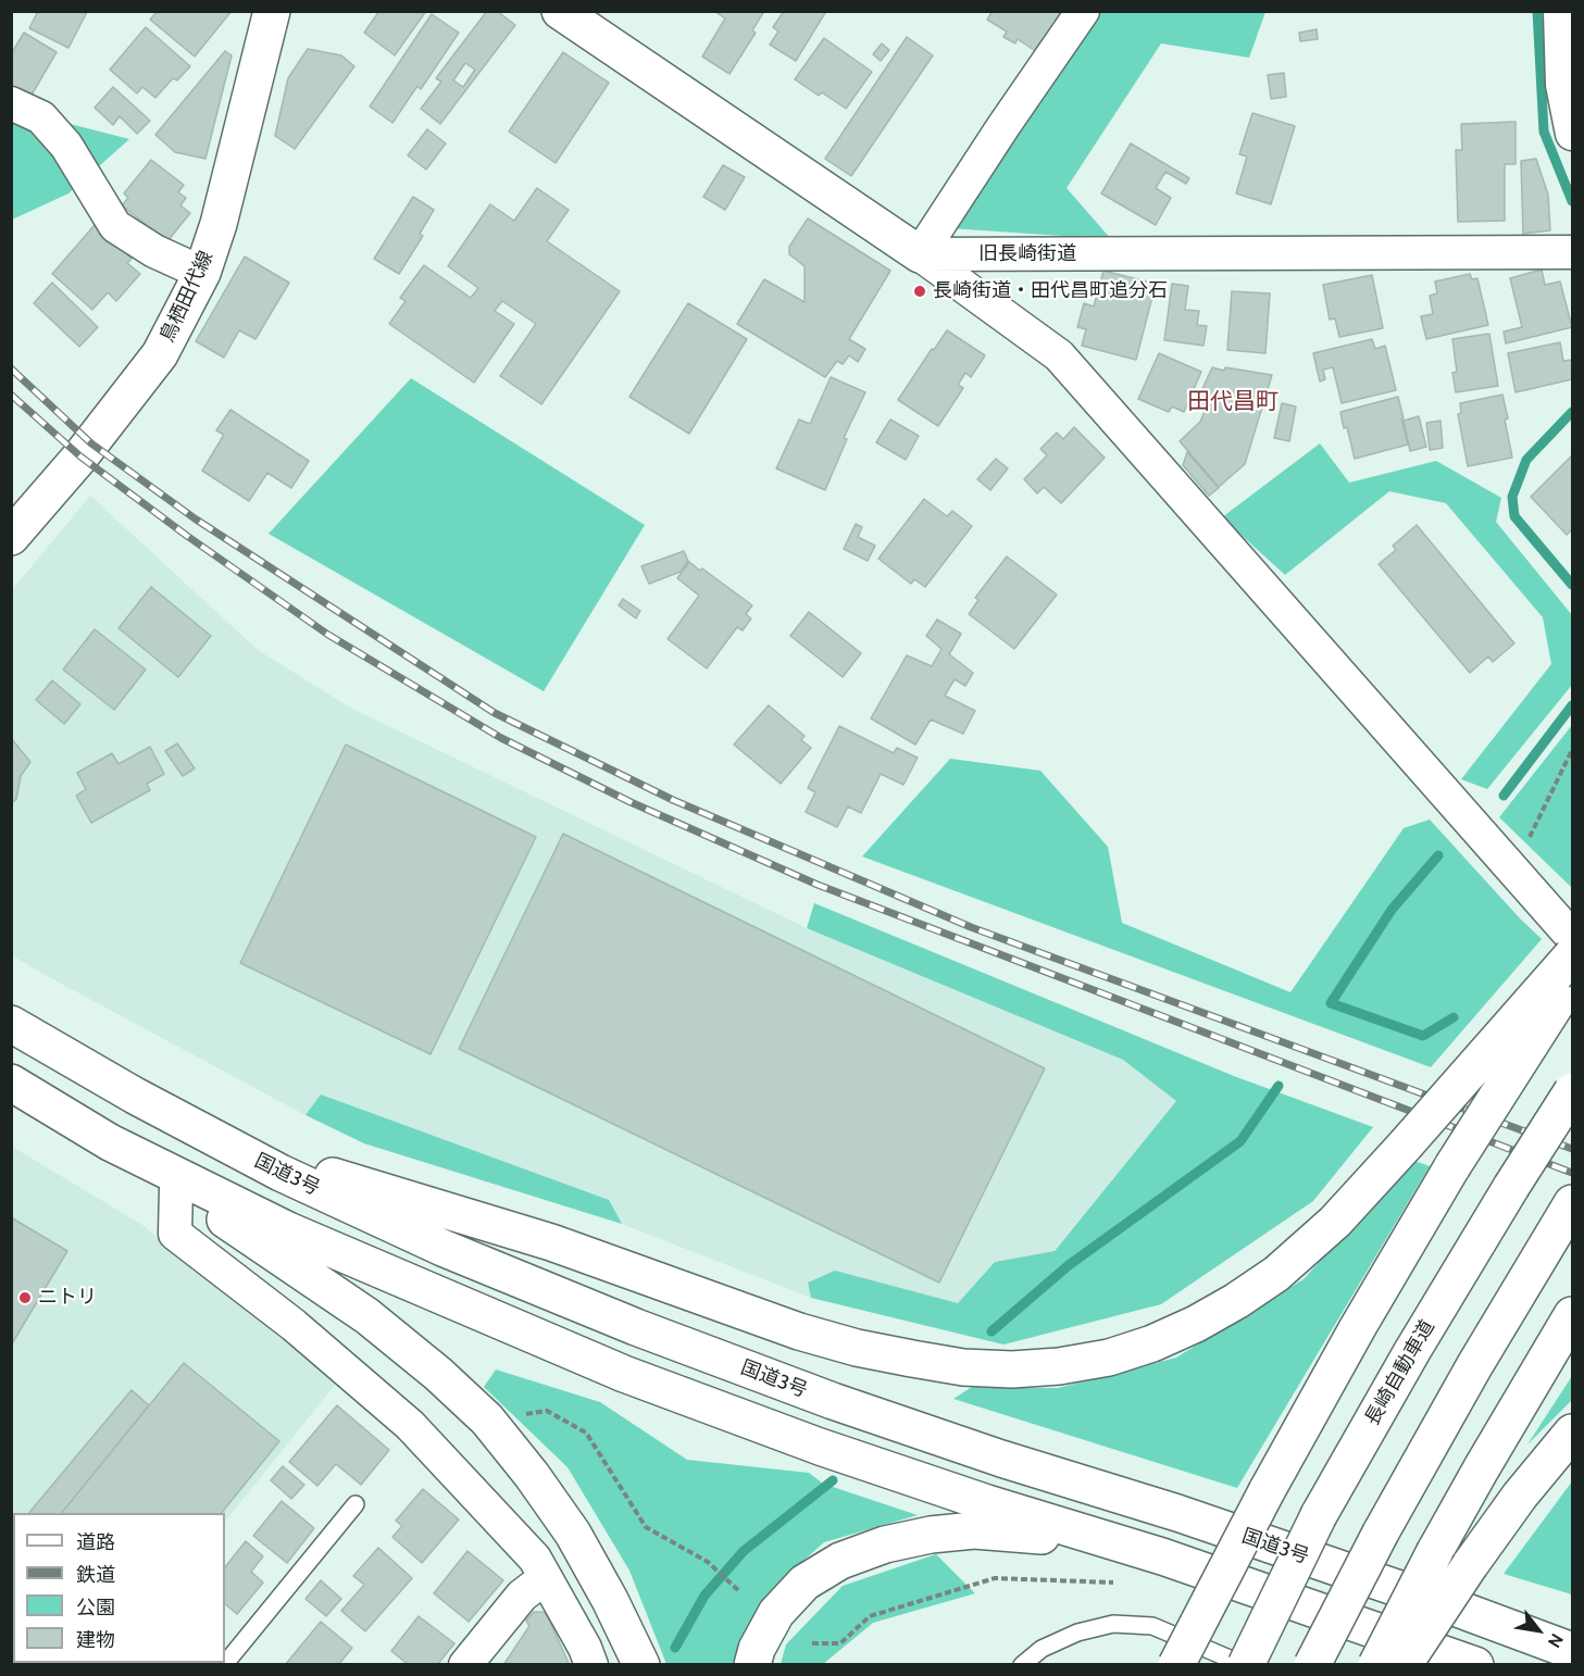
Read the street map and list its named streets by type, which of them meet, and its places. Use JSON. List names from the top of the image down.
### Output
{
  "streets": {
    "main road": ["鳥栖田代線", "国道3号", "長崎自動車道"],
    "street": ["旧長崎街道"]
  },
  "districts": ["田代昌町"],
  "places": ["長崎街道・田代昌町追分石", "ニトリ"],
  "legend": [
    "道路",
    "鉄道",
    "公園",
    "建物"
  ],
  "north": "bottom right"
}
